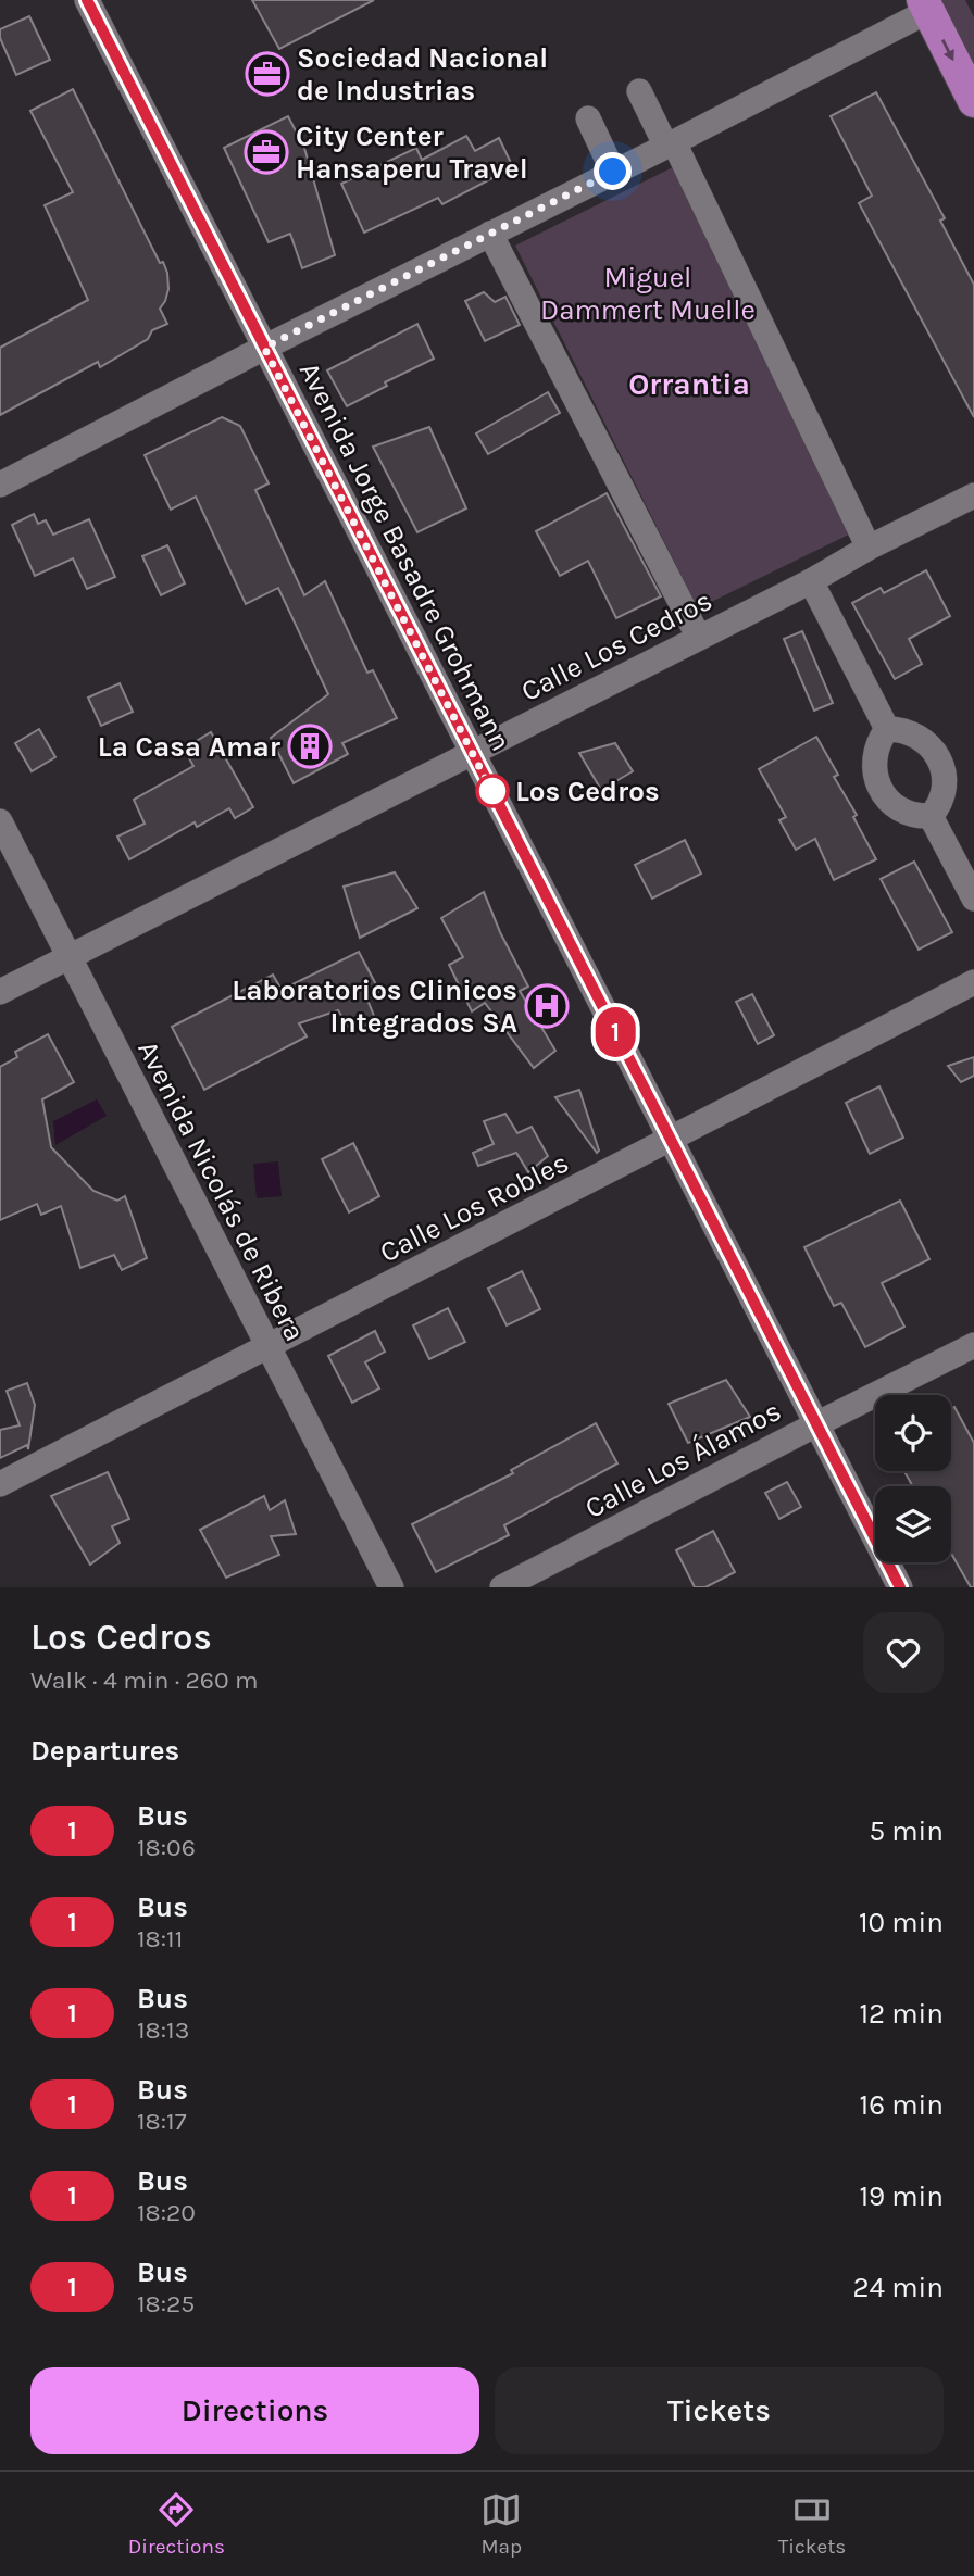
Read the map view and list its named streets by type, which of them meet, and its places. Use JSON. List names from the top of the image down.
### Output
{
  "streets": {
    "street": [
      "Avenida Jorge Basadre Grohmann",
      "Calle Los Cedros",
      "Avenida Nicolás de Ribera",
      "Calle Los Robles",
      "Calle Los Álamos"
    ]
  },
  "crossings": [
    ["Avenida Jorge Basadre Grohmann", "Calle Los Cedros"],
    ["Avenida Jorge Basadre Grohmann", "Calle Los Robles"],
    ["Avenida Jorge Basadre Grohmann", "Calle Los Álamos"],
    ["Calle Los Cedros", "Avenida Nicolás de Ribera"],
    ["Avenida Nicolás de Ribera", "Calle Los Robles"]
  ],
  "districts": ["Orrantia"],
  "parks": ["Miguel Dammert Muelle"],
  "places": {
    "office": ["Sociedad Nacional de Industrias", "City Center Hansaperu Travel"],
    "building": ["La Casa Amar"],
    "other": ["Los Cedros"],
    "hospital": ["Laboratorios Clinicos Integrados SA"]
  },
  "lines": ["bus line 1"],
  "page": {
    "on_map": "1",
    "heading": [
      ["Los Cedros", "Walk · 4 min · 260 m"],
      "Departures"
    ],
    "list": [
      {
        "mark": "1",
        "name": "Bus",
        "note": "18:06",
        "value": "5 min"
      },
      {
        "mark": "1",
        "name": "Bus",
        "note": "18:11",
        "value": "10 min"
      },
      {
        "mark": "1",
        "name": "Bus",
        "note": "18:13",
        "value": "12 min"
      },
      {
        "mark": "1",
        "name": "Bus",
        "note": "18:17",
        "value": "16 min"
      },
      {
        "mark": "1",
        "name": "Bus",
        "note": "18:20",
        "value": "19 min"
      },
      {
        "mark": "1",
        "name": "Bus",
        "note": "18:25",
        "value": "24 min"
      }
    ],
    "buttons": ["Directions", "Tickets"],
    "tabs": ["Directions", "Map", "Tickets"]
  }
}
